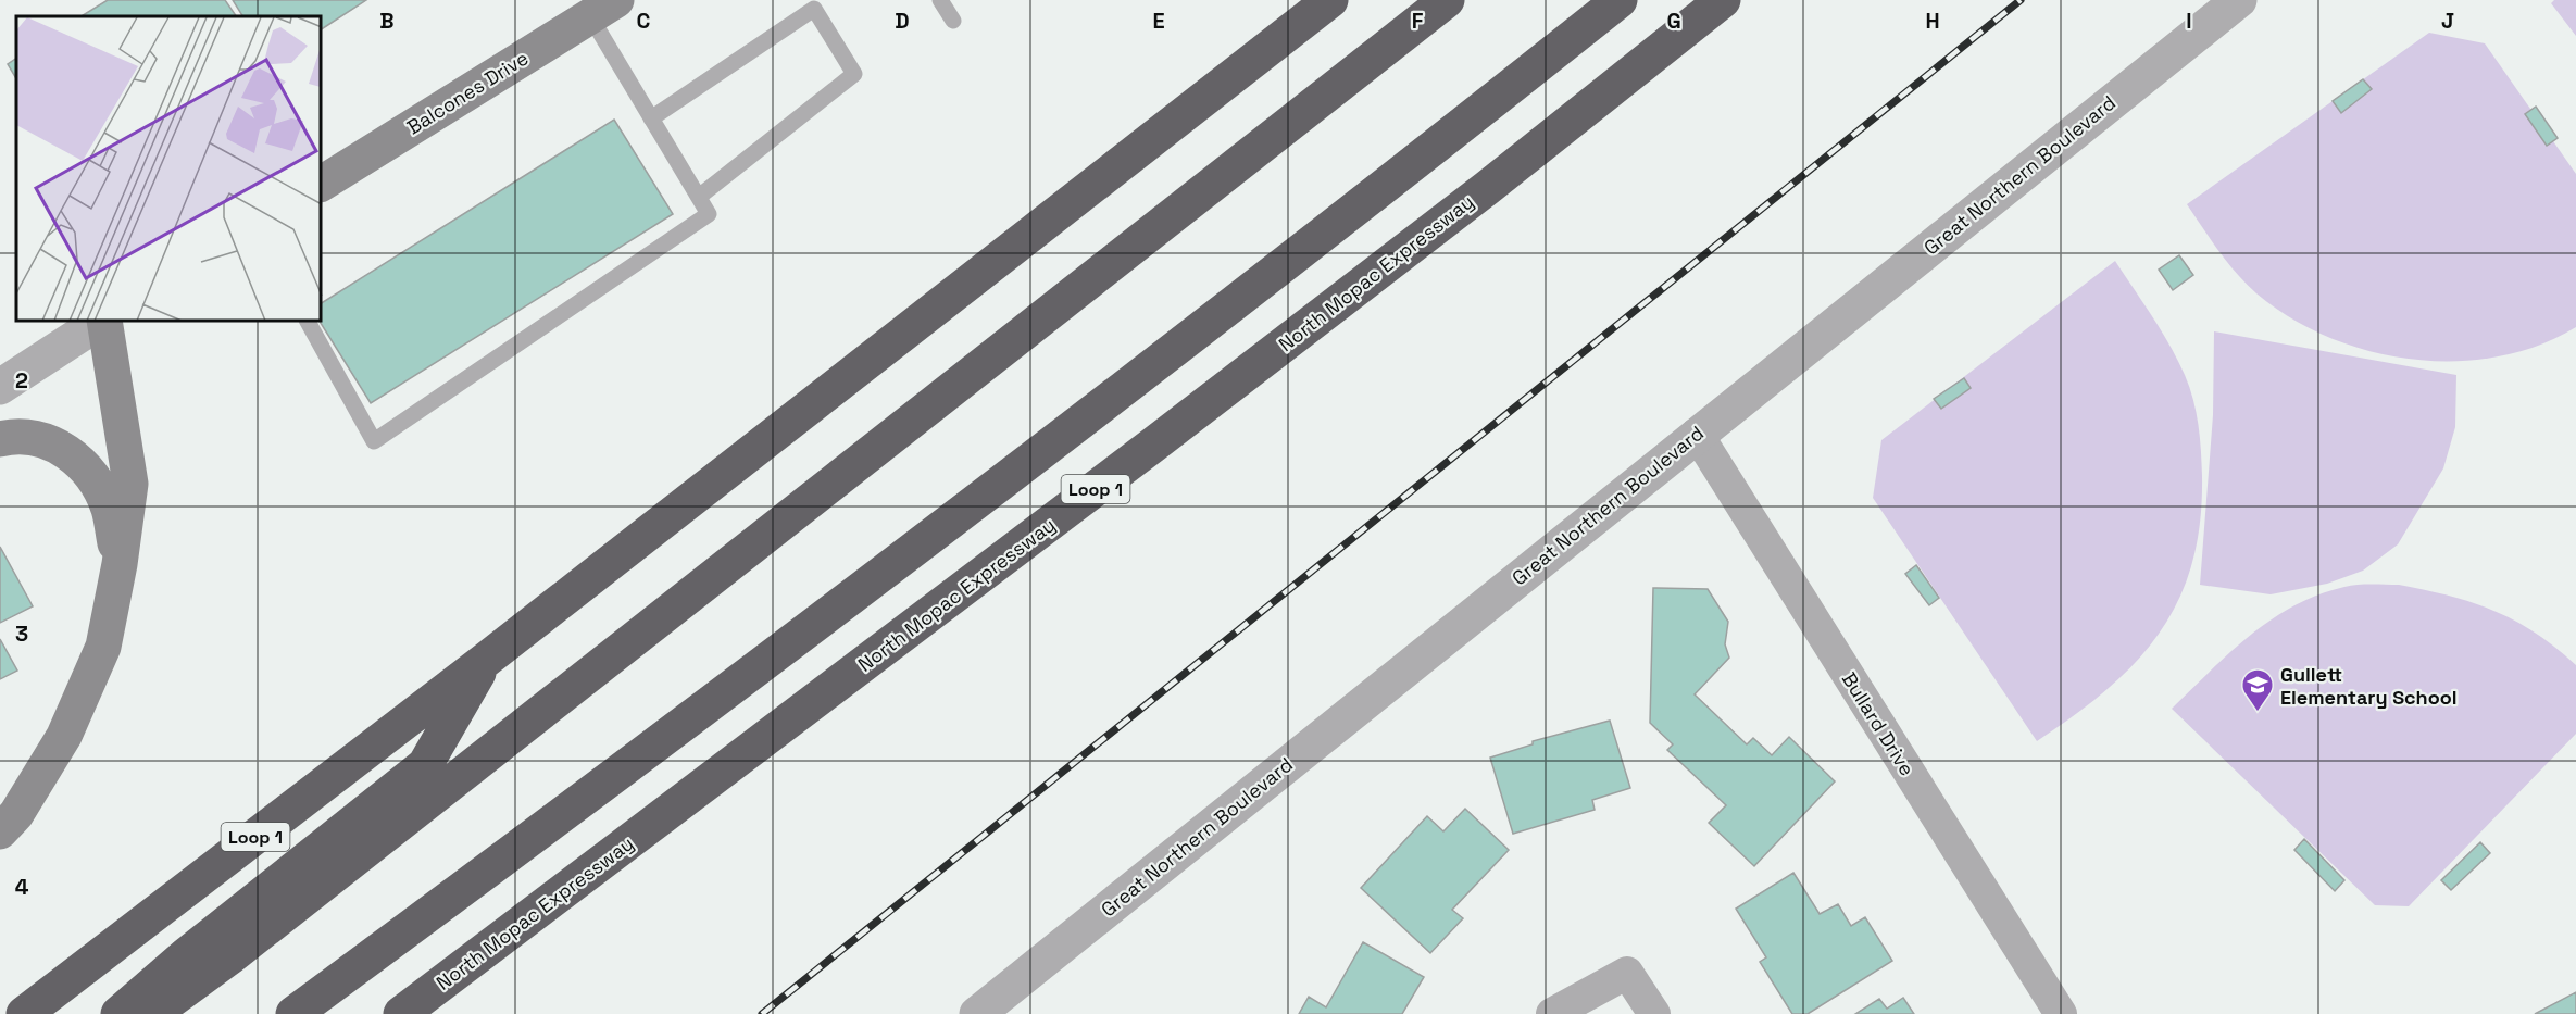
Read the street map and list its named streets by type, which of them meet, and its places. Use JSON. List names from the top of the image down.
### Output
{
  "streets": {
    "highway": ["North Mopac Expressway", "Loop 1"],
    "main road": ["Balcones Drive"],
    "street": ["Great Northern Boulevard", "Bullard Drive"]
  },
  "crossings": [
    ["Great Northern Boulevard", "Bullard Drive"]
  ],
  "places": {
    "school or university": ["Gullett Elementary School"]
  },
  "grid": {
    "columns": [
      "B",
      "C",
      "D",
      "E",
      "F",
      "G",
      "H",
      "I",
      "J"
    ],
    "rows": ["2", "3", "4"]
  }
}
